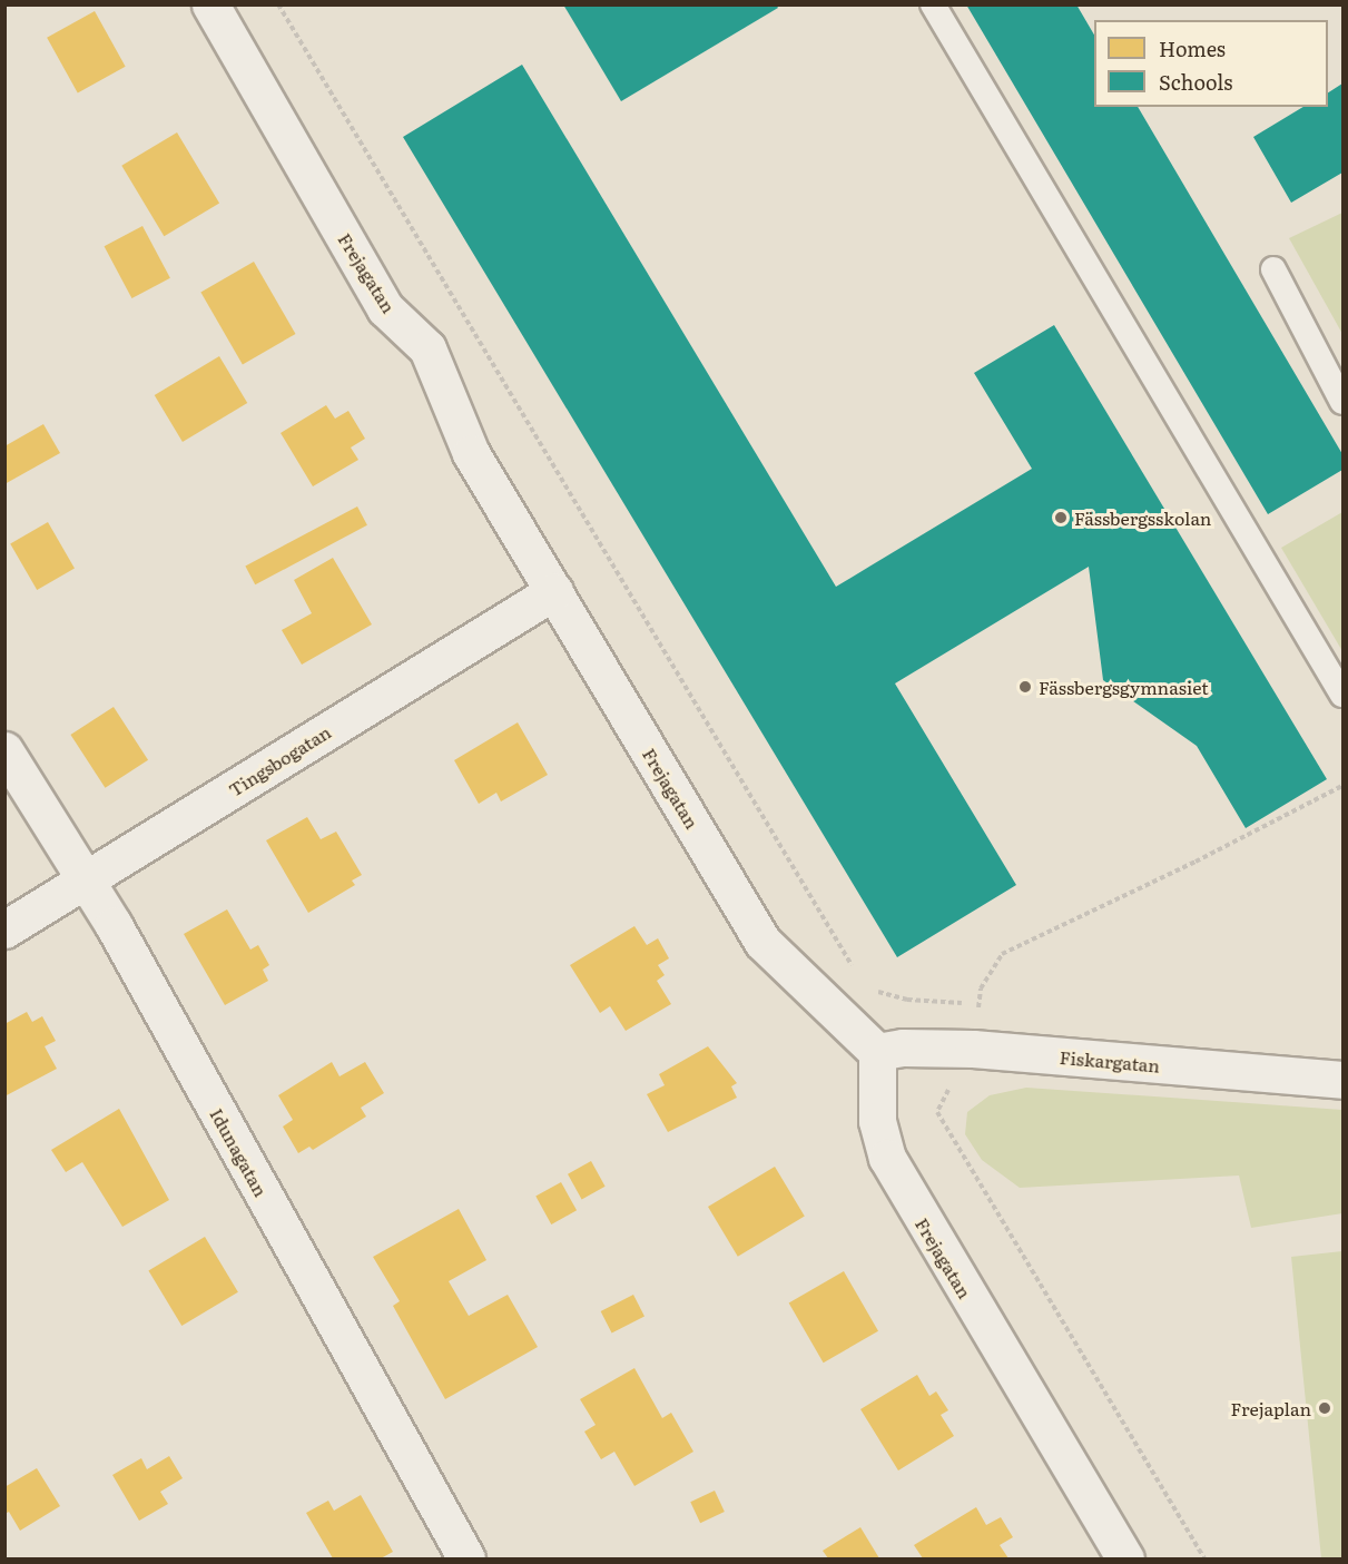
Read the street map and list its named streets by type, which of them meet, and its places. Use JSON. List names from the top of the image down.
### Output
{
  "streets": {
    "street": [
      "Frejagatan",
      "Tingsbogatan",
      "Fiskargatan",
      "Idunagatan"
    ]
  },
  "crossings": [
    ["Frejagatan", "Tingsbogatan"],
    ["Frejagatan", "Fiskargatan"],
    ["Tingsbogatan", "Idunagatan"]
  ],
  "places": ["Fässbergsskolan", "Fässbergsgymnasiet", "Frejaplan"],
  "legend": ["Homes", "Schools"]
}
